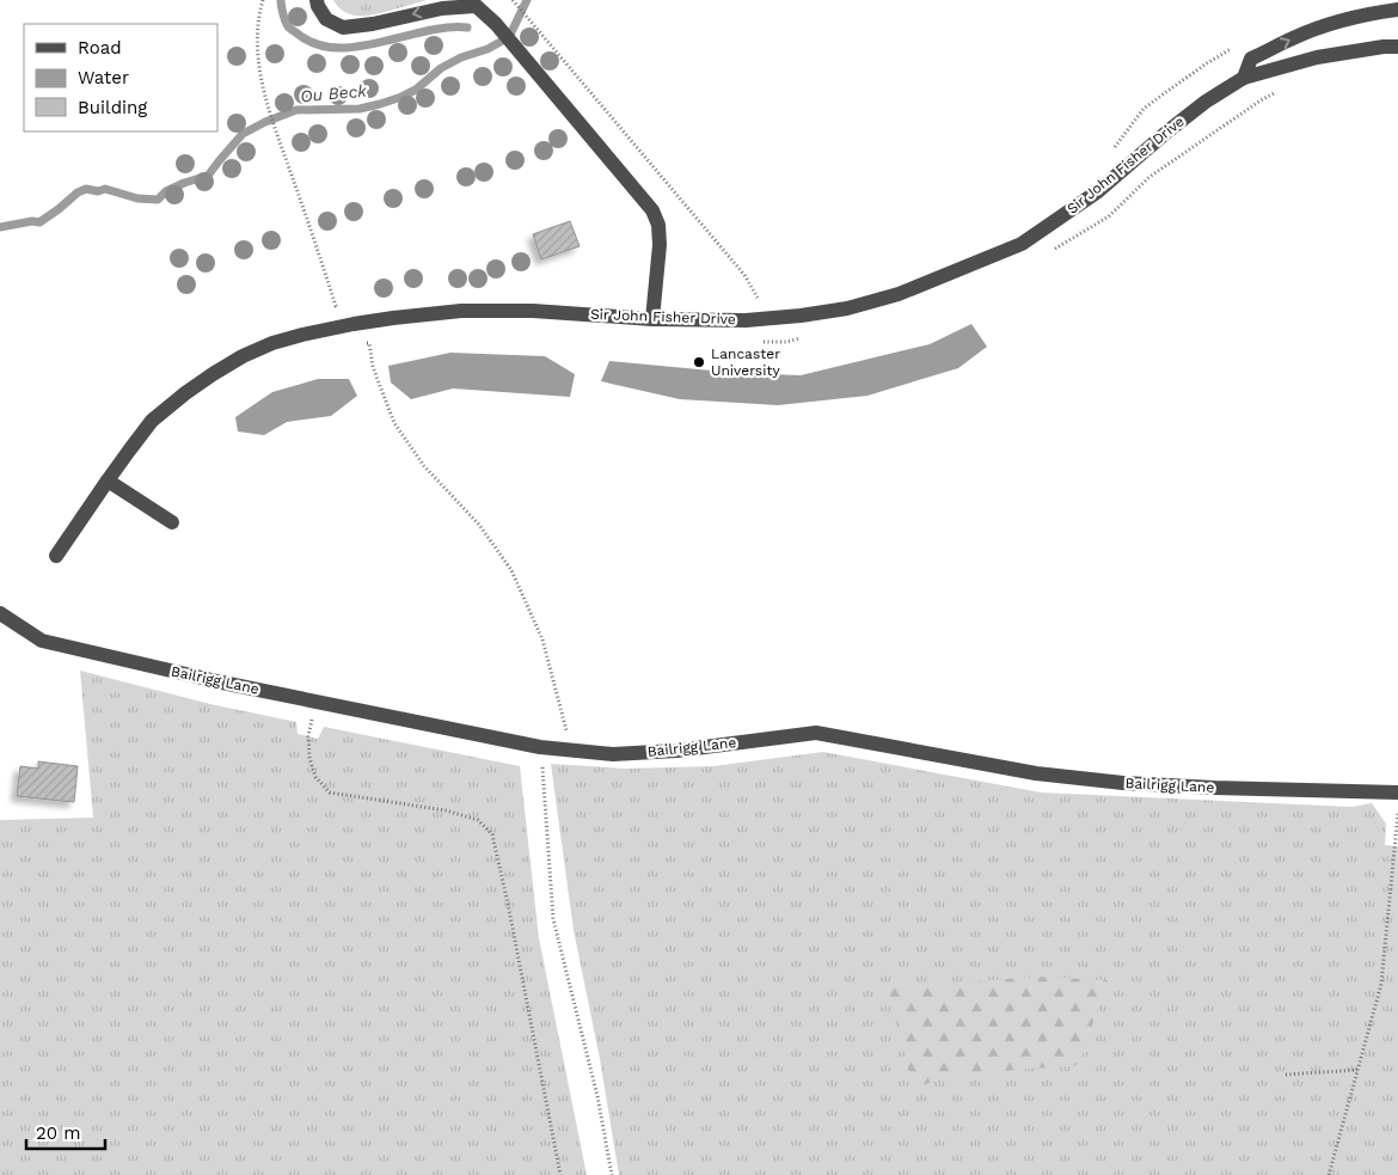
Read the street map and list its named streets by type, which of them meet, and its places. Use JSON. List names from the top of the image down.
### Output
{
  "streets": {
    "street": ["Sir John Fisher Drive", "Bailrigg Lane"]
  },
  "water": ["Ou Beck"],
  "places": ["Lancaster University"],
  "legend": ["Road", "Water", "Building"],
  "scale_bar": "20 m"
}
